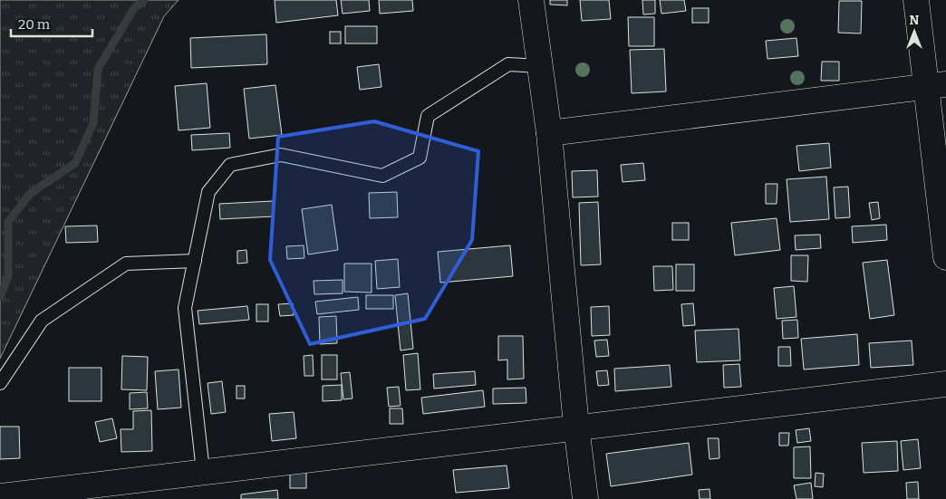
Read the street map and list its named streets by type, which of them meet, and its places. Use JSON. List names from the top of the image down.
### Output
{
  "scale_bar": "20 m",
  "north": "top"
}
